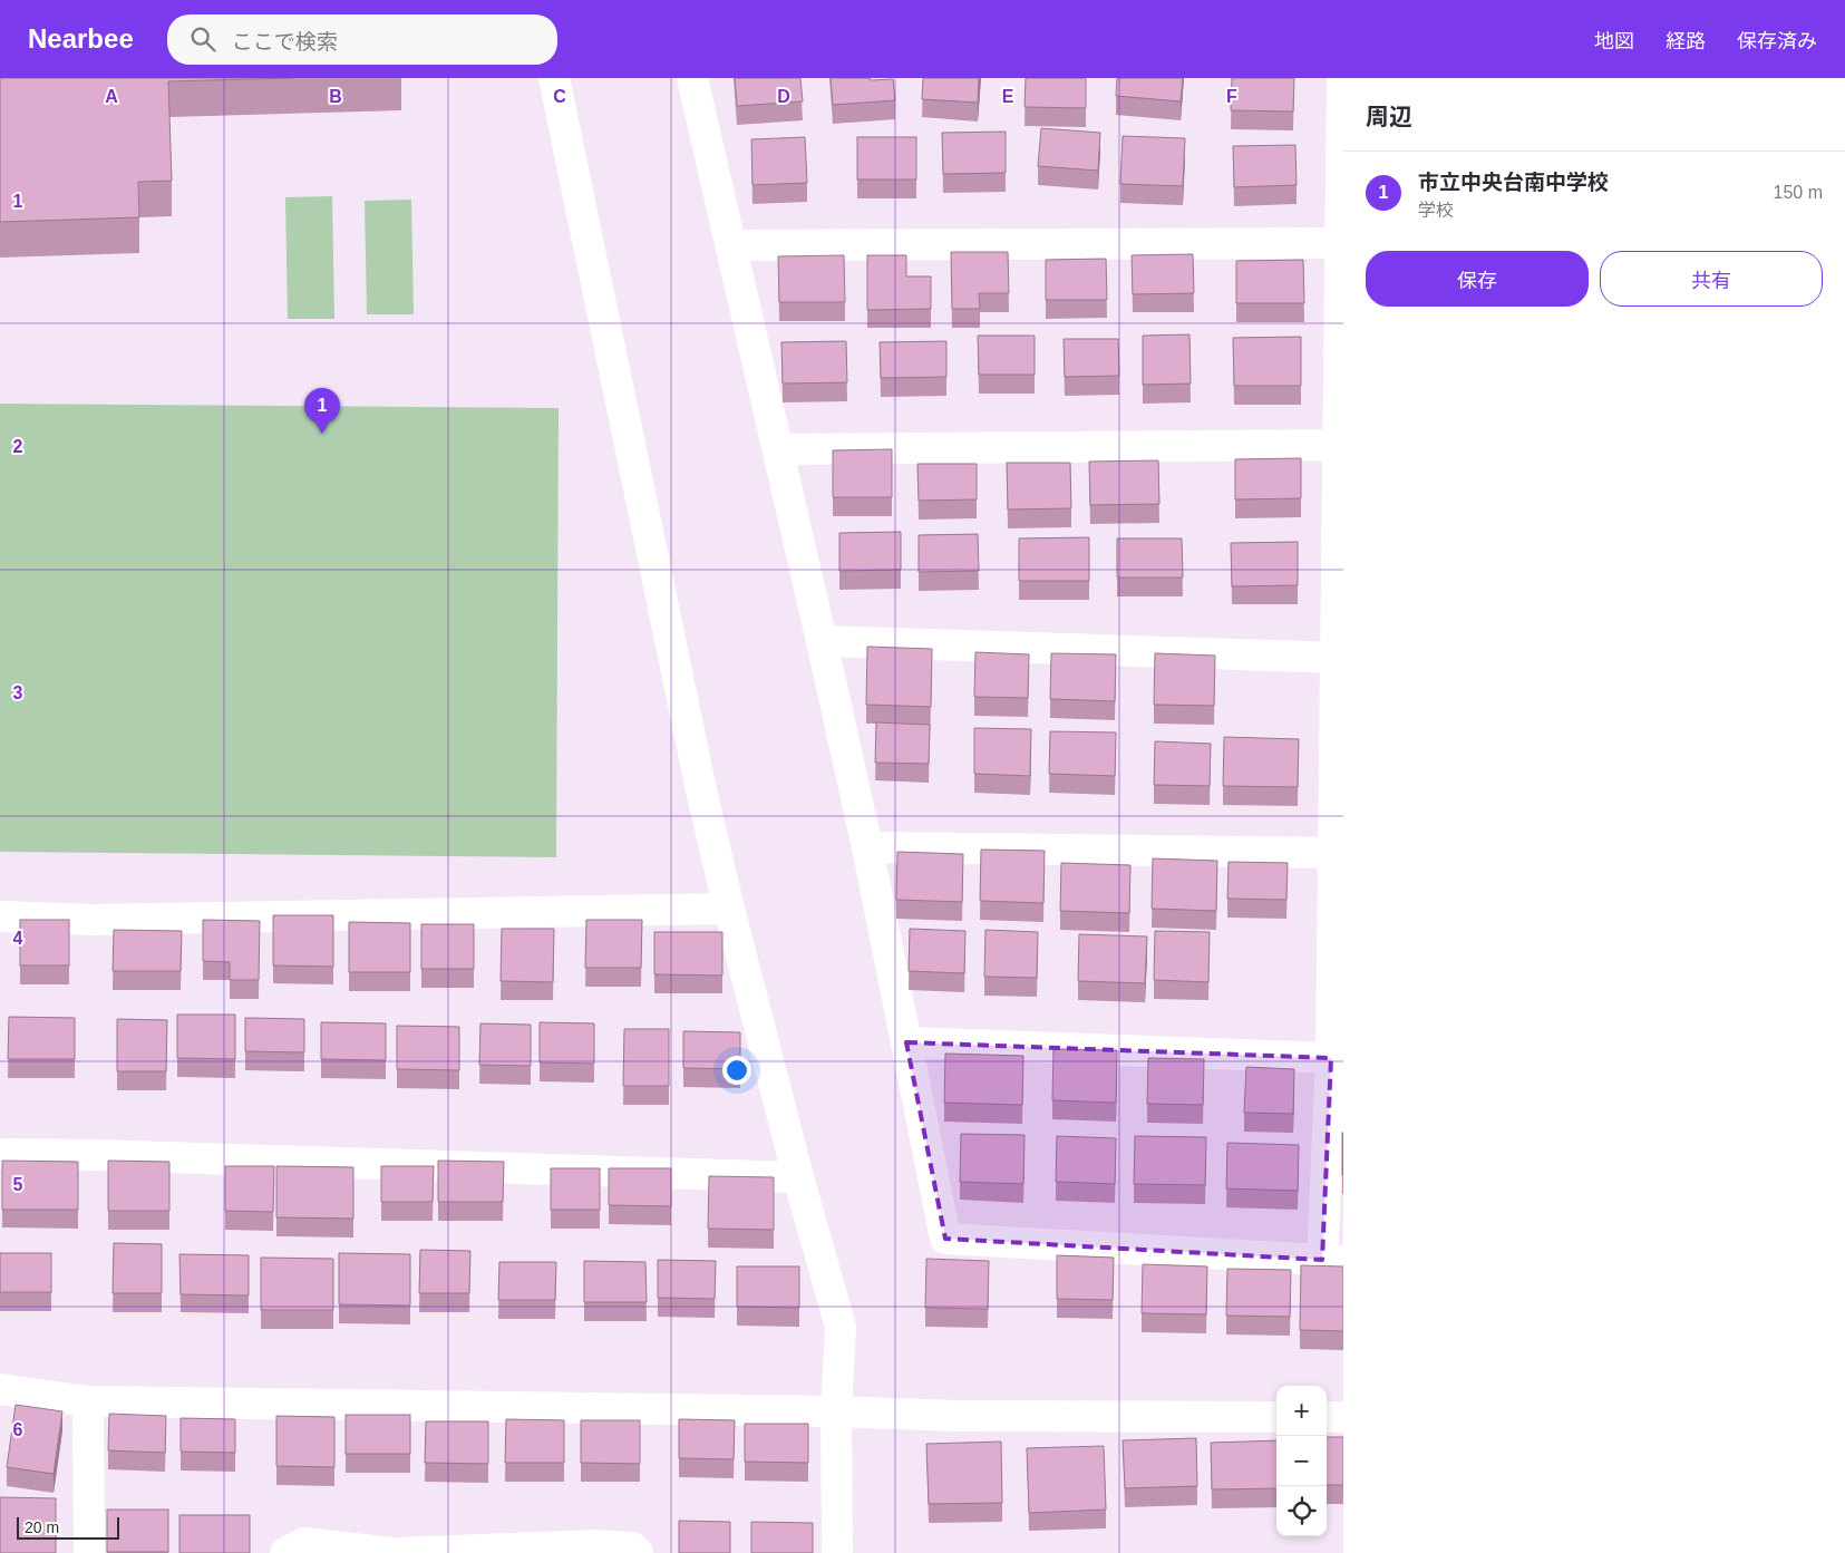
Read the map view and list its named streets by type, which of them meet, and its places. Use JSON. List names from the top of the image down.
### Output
{
  "scale_bar": "20 m",
  "page": {
    "header": "Nearbee",
    "search": "ここで検索",
    "nav": ["地図", "経路", "保存済み"],
    "heading": "周辺",
    "list": [
      {
        "mark": "1",
        "name": "市立中央台南中学校",
        "note": "学校",
        "value": "150 m"
      }
    ],
    "buttons": ["保存", "共有"],
    "pins": "1",
    "map_buttons": ["+", "−"],
    "scale": "20 m"
  },
  "grid": {
    "columns": [
      "A",
      "B",
      "C",
      "D",
      "E",
      "F"
    ],
    "rows": [
      "1",
      "2",
      "3",
      "4",
      "5",
      "6"
    ]
  }
}
